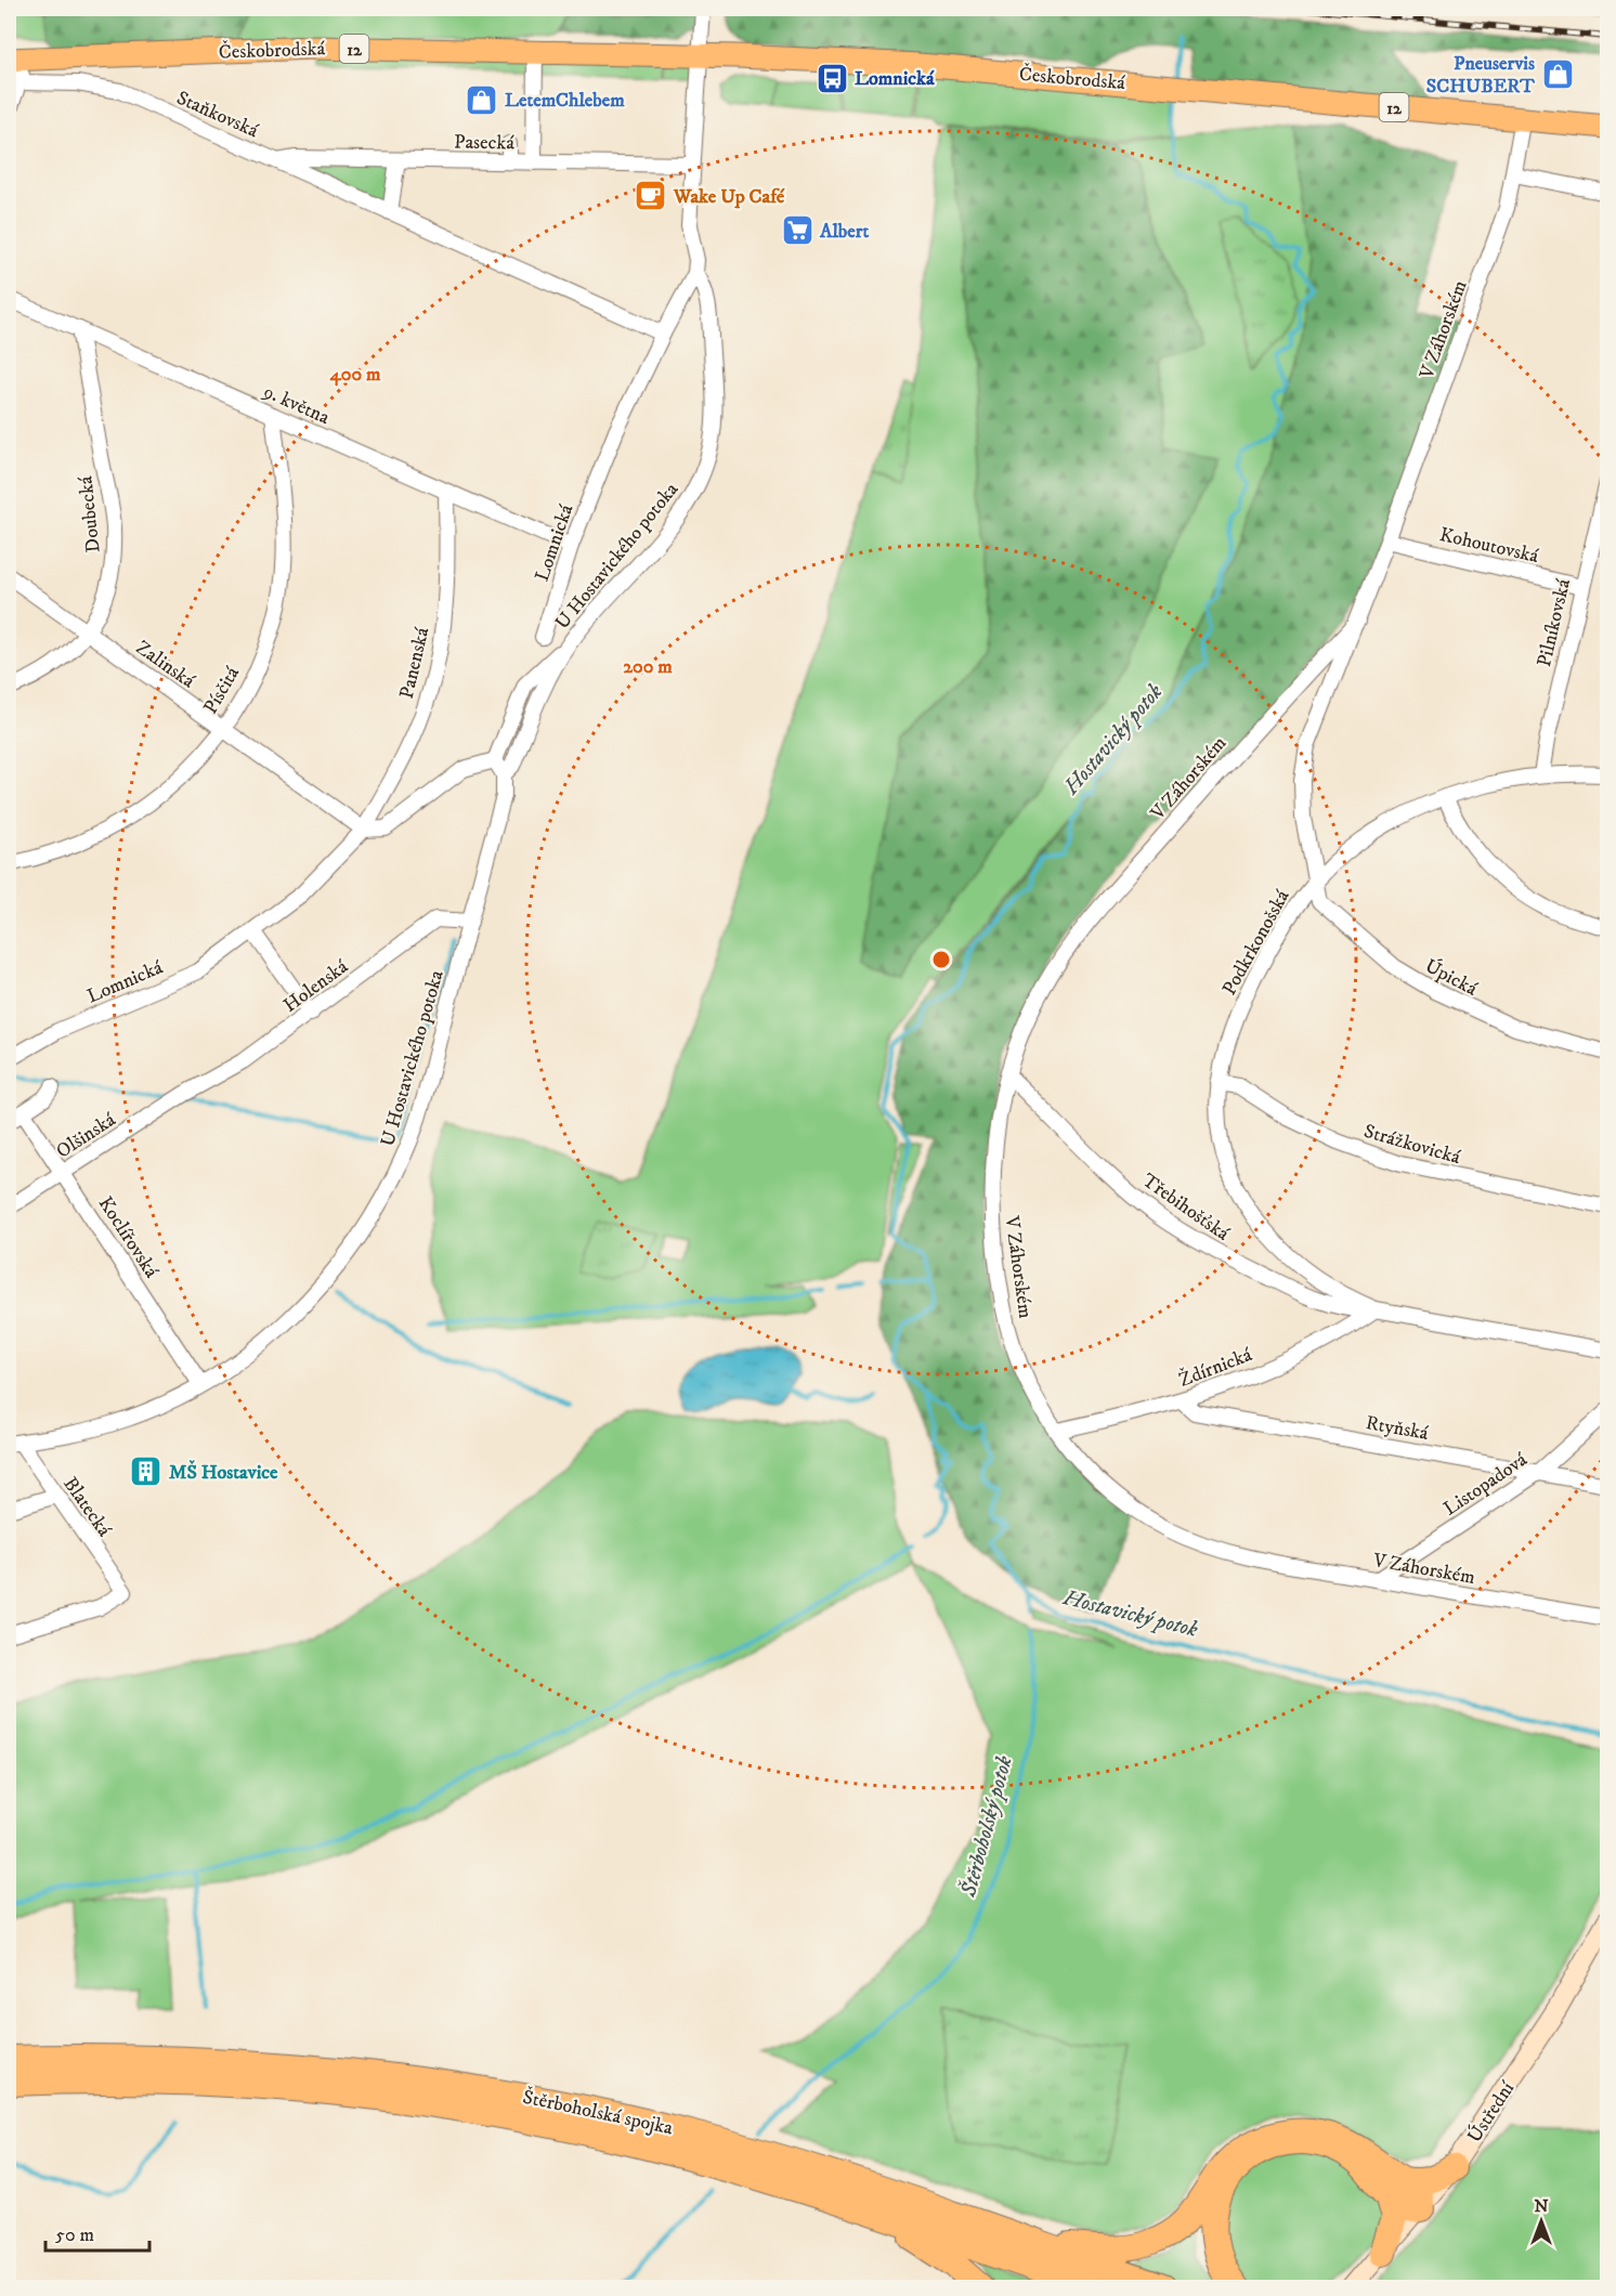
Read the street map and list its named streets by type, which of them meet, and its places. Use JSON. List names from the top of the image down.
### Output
{
  "streets": {
    "highway": ["Štěrboholská spojka"],
    "main road": ["12", "Českobrodská"],
    "street": [
      "Staňkovská",
      "Pasecká",
      "V Záhorském",
      "9. května",
      "Doubecká",
      "Lomnická",
      "Kohoutovská",
      "U Hostavického potoka",
      "Pilníkovská",
      "Panenská",
      "Zalinská",
      "Písčitá",
      "Podkrkonošská",
      "Úpická",
      "Holenská",
      "Olšinská",
      "Strážkovická",
      "Třebihošťská",
      "Koclířovská",
      "Ždírnická",
      "Rtyňská",
      "Listopadová",
      "Blatecká",
      "Ústřední"
    ]
  },
  "crossings": [
    ["Českobrodská", "V Záhorském"],
    ["Staňkovská", "Pasecká"],
    ["Staňkovská", "Lomnická"],
    ["V Záhorském", "Kohoutovská"],
    ["V Záhorském", "Podkrkonošská"],
    ["V Záhorském", "Úpická"],
    ["V Záhorském", "Třebihošťská"],
    ["V Záhorském", "Ždírnická"],
    ["V Záhorském", "Listopadová"],
    ["9. května", "Doubecká"],
    ["9. května", "Lomnická"],
    ["9. května", "Panenská"],
    ["9. května", "Písčitá"],
    ["Doubecká", "Zalinská"],
    ["Lomnická", "U Hostavického potoka"],
    ["Lomnická", "Panenská"],
    ["Lomnická", "Zalinská"],
    ["Kohoutovská", "Pilníkovská"],
    ["U Hostavického potoka", "Holenská"],
    ["U Hostavického potoka", "Koclířovská"],
    ["U Hostavického potoka", "Blatecká"],
    ["Pilníkovská", "Podkrkonošská"],
    ["Panenská", "Zalinská"],
    ["Zalinská", "Písčitá"],
    ["Podkrkonošská", "Úpická"],
    ["Podkrkonošská", "Strážkovická"],
    ["Podkrkonošská", "Třebihošťská"],
    ["Podkrkonošská", "Ždírnická"],
    ["Holenská", "Olšinská"],
    ["Olšinská", "Koclířovská"],
    ["Třebihošťská", "Ždírnická"],
    ["Ždírnická", "Rtyňská"],
    ["Rtyňská", "Listopadová"]
  ],
  "water": ["Hostavický potok", "Štěrboholský potok"],
  "places": {
    "shop": ["Pneuservis SCHUBERT", "LetemChlebem"],
    "bus stop": ["Lomnická"],
    "cafe": ["Wake Up Café"],
    "supermarket": ["Albert"],
    "building": ["MŠ Hostavice"]
  },
  "scale_bar": "50 m",
  "north": "top",
  "rings": ["400 m", "200 m"]
}
